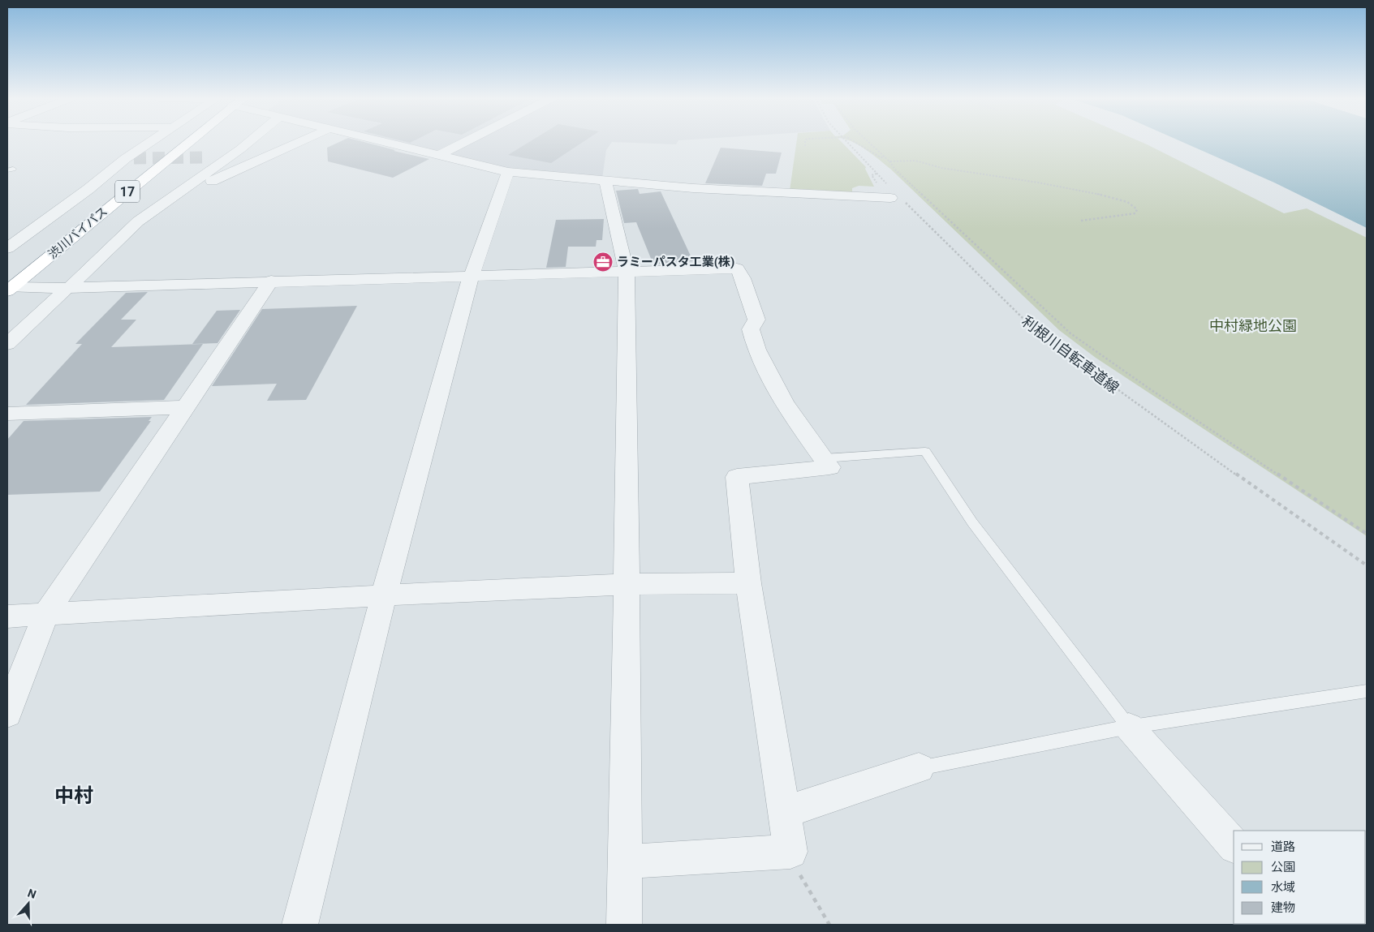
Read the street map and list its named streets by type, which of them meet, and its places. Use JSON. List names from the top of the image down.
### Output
{
  "streets": {
    "highway": ["17", "渋川バイパス"],
    "path": ["利根川自転車道線"]
  },
  "districts": ["中村"],
  "parks": ["中村緑地公園"],
  "places": {
    "office": ["ラミーパスタ工業(株)"]
  },
  "legend": [
    "道路",
    "公園",
    "水域",
    "建物"
  ],
  "north": "top"
}
